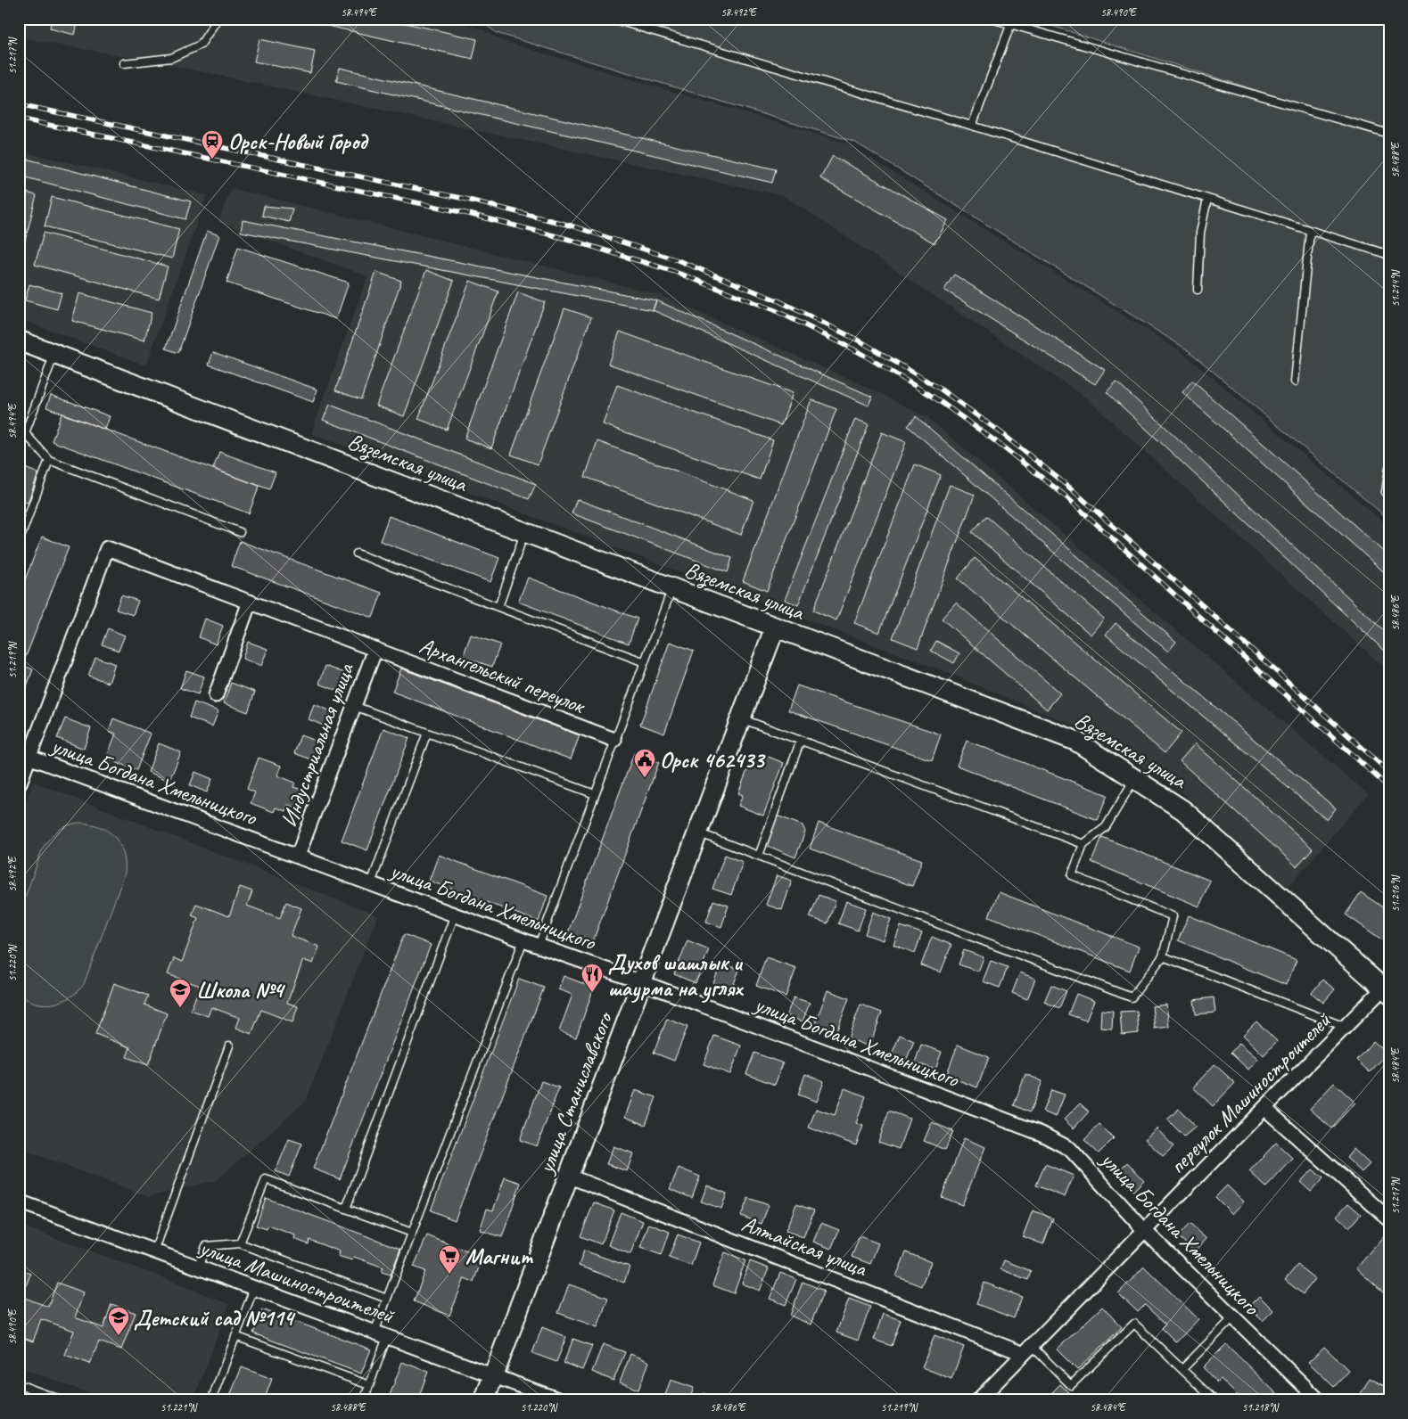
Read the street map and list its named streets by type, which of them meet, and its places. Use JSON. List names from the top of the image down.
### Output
{
  "streets": {
    "main road": ["Вяземская улица", "улица Станиславского"],
    "street": [
      "Архангельский переулок",
      "Индустриальная улица",
      "улица Богдана Хмельницкого",
      "переулок Машиностроителей",
      "Алтайская улица",
      "улица Машиностроителей"
    ]
  },
  "crossings": [
    ["Вяземская улица", "улица Станиславского"],
    ["Вяземская улица", "переулок Машиностроителей"],
    ["Архангельский переулок", "Индустриальная улица"],
    ["Архангельский переулок", "улица Богдана Хмельницкого"],
    ["Индустриальная улица", "улица Богдана Хмельницкого"],
    ["улица Богдана Хмельницкого", "улица Станиславского"],
    ["улица Богдана Хмельницкого", "переулок Машиностроителей"],
    ["улица Станиславского", "Алтайская улица"],
    ["улица Станиславского", "улица Машиностроителей"],
    ["переулок Машиностроителей", "Алтайская улица"]
  ],
  "places": {
    "station": ["Орск-Новый Город"],
    "public building": ["Орск 462433"],
    "restaurant": ["Духов шашлык и шаурма на углях"],
    "school or university": ["Школа №4", "Детский сад №114"],
    "supermarket": ["Магнит"]
  },
  "coordinates": [
    "58.494°E",
    "58.492°E",
    "58.490°E",
    "51.217°N",
    "58.488°E",
    "51.214°N",
    "58.486°E",
    "51.219°N",
    "51.216°N",
    "51.220°N",
    "58.484°E",
    "51.221°N",
    "51.218°N"
  ]
}
